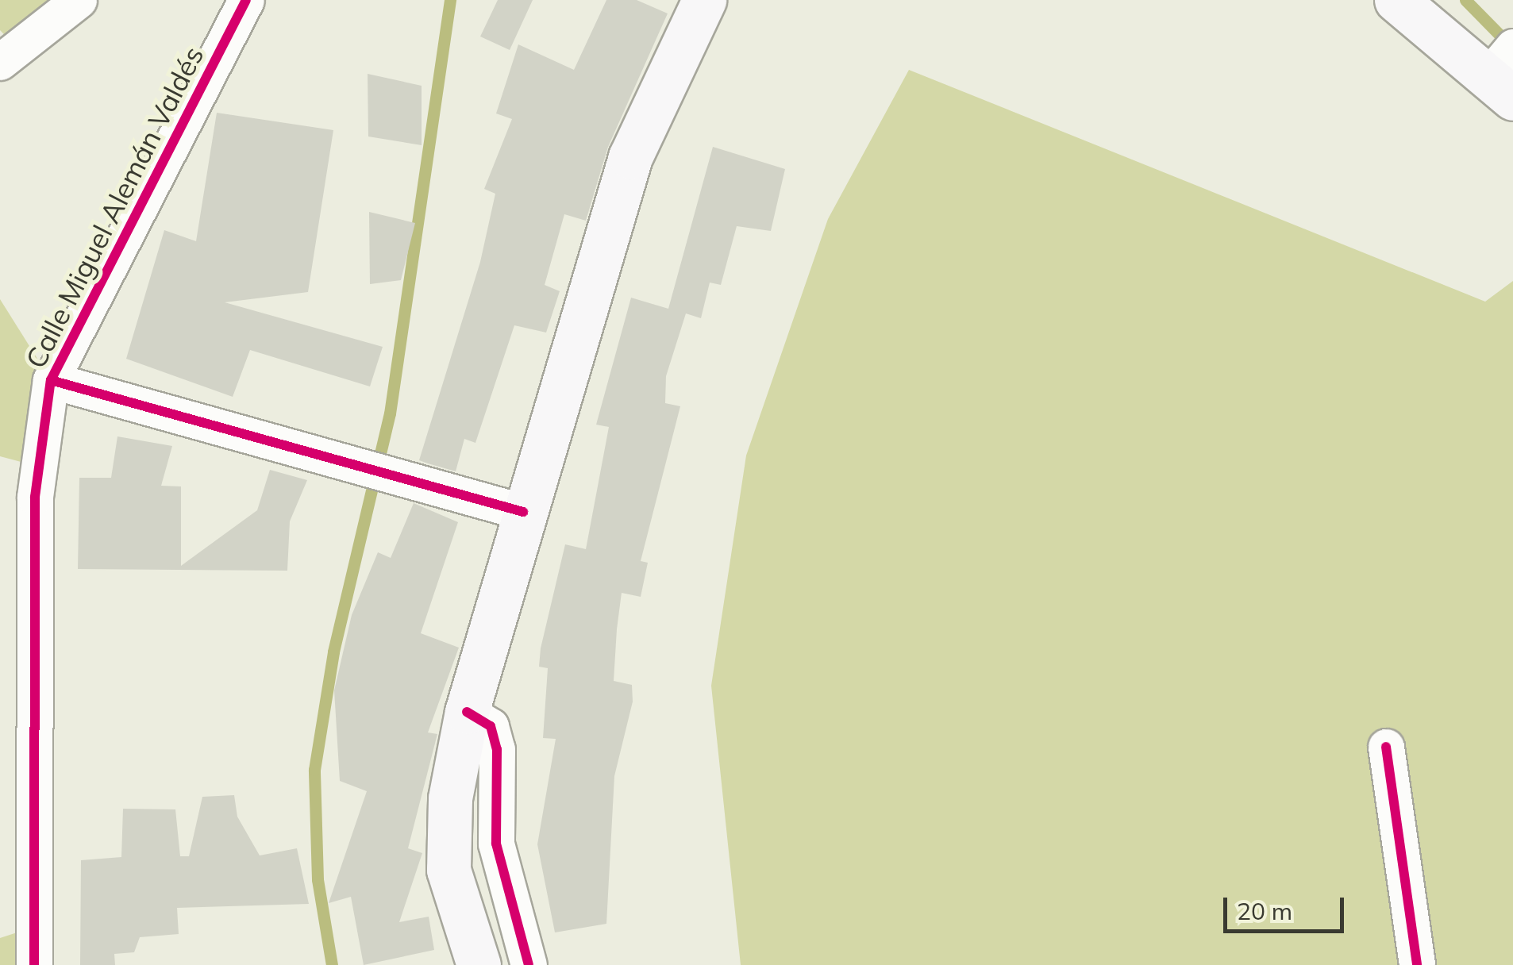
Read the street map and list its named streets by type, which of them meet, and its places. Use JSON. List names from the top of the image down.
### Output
{
  "streets": {
    "street": ["Calle Miguel Alemán Valdés"]
  },
  "scale_bar": "20 m"
}
